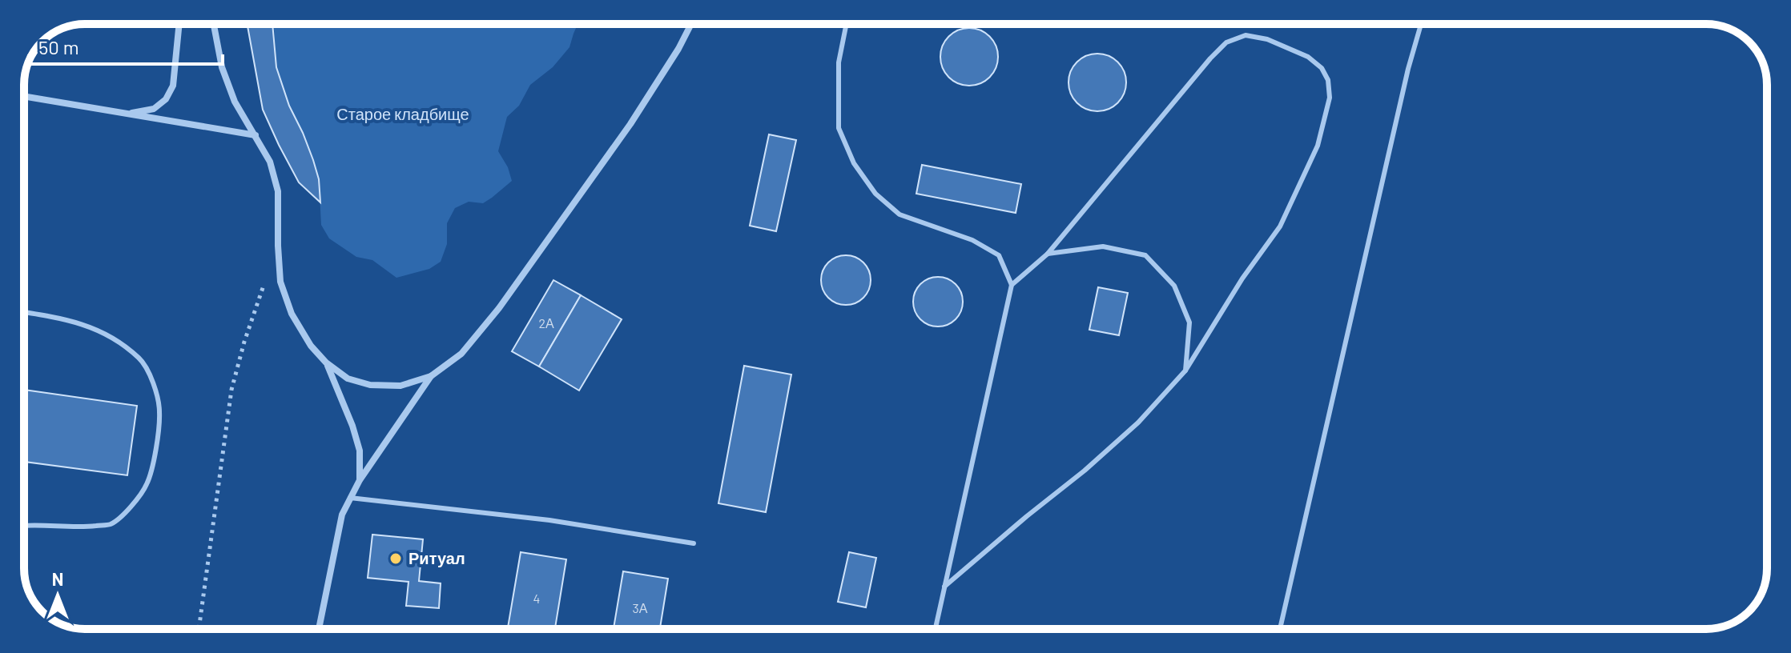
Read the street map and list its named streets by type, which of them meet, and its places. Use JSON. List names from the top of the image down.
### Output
{
  "parks": ["Старое кладбище"],
  "places": ["Ритуал"],
  "house_numbers": ["2А", "4", "3А"],
  "scale_bar": "50 m",
  "north": "top"
}
